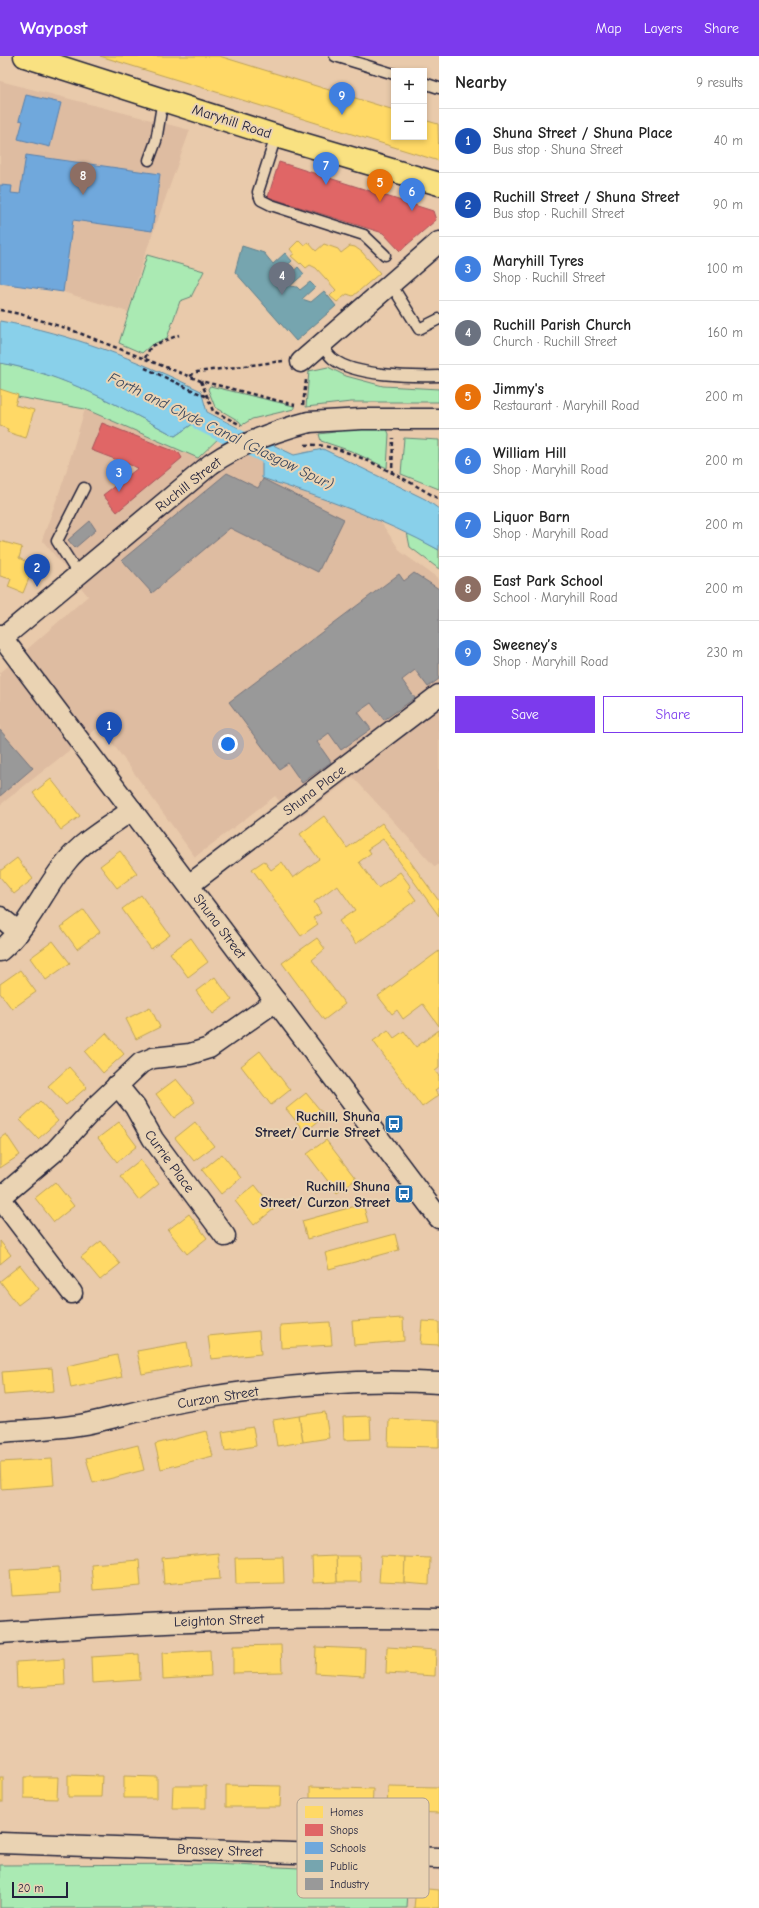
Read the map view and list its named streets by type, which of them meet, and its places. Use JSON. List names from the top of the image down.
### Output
{
  "streets": {
    "main road": ["Maryhill Road"],
    "street": [
      "Ruchill Street",
      "Shuna Place",
      "Shuna Street",
      "Currie Place",
      "Curzon Street",
      "Leighton Street",
      "Brassey Street"
    ]
  },
  "crossings": [
    ["Ruchill Street", "Shuna Street"],
    ["Shuna Place", "Shuna Street"]
  ],
  "water": ["Forth and Clyde Canal (Glasgow Spur)"],
  "places": {
    "bus stop": ["Ruchill, Shuna Street/ Currie Street", "Ruchill, Shuna Street/ Curzon Street"]
  },
  "legend": [
    "Homes",
    "Shops",
    "Schools",
    "Public",
    "Industry"
  ],
  "scale_bar": "20 m",
  "page": {
    "header": "Waypost",
    "nav": ["Map", "Layers", "Share"],
    "heading": ["Nearby", "9 results"],
    "map_buttons": ["+", "−"],
    "pins": [
      "9",
      "7",
      "8",
      "5",
      "6",
      "4",
      "3",
      "2",
      "1"
    ],
    "list": [
      {
        "mark": "1",
        "name": "Shuna Street / Shuna Place",
        "note": "Bus stop · Shuna Street",
        "value": "40 m"
      },
      {
        "mark": "2",
        "name": "Ruchill Street / Shuna Street",
        "note": "Bus stop · Ruchill Street",
        "value": "90 m"
      },
      {
        "mark": "3",
        "name": "Maryhill Tyres",
        "note": "Shop · Ruchill Street",
        "value": "100 m"
      },
      {
        "mark": "4",
        "name": "Ruchill Parish Church",
        "note": "Church · Ruchill Street",
        "value": "160 m"
      },
      {
        "mark": "5",
        "name": "Jimmy's",
        "note": "Restaurant · Maryhill Road",
        "value": "200 m"
      },
      {
        "mark": "6",
        "name": "William Hill",
        "note": "Shop · Maryhill Road",
        "value": "200 m"
      },
      {
        "mark": "7",
        "name": "Liquor Barn",
        "note": "Shop · Maryhill Road",
        "value": "200 m"
      },
      {
        "mark": "8",
        "name": "East Park School",
        "note": "School · Maryhill Road",
        "value": "200 m"
      },
      {
        "mark": "9",
        "name": "Sweeney’s",
        "note": "Shop · Maryhill Road",
        "value": "230 m"
      }
    ],
    "buttons": ["Save", "Share"],
    "scale": "20 m"
  }
}
